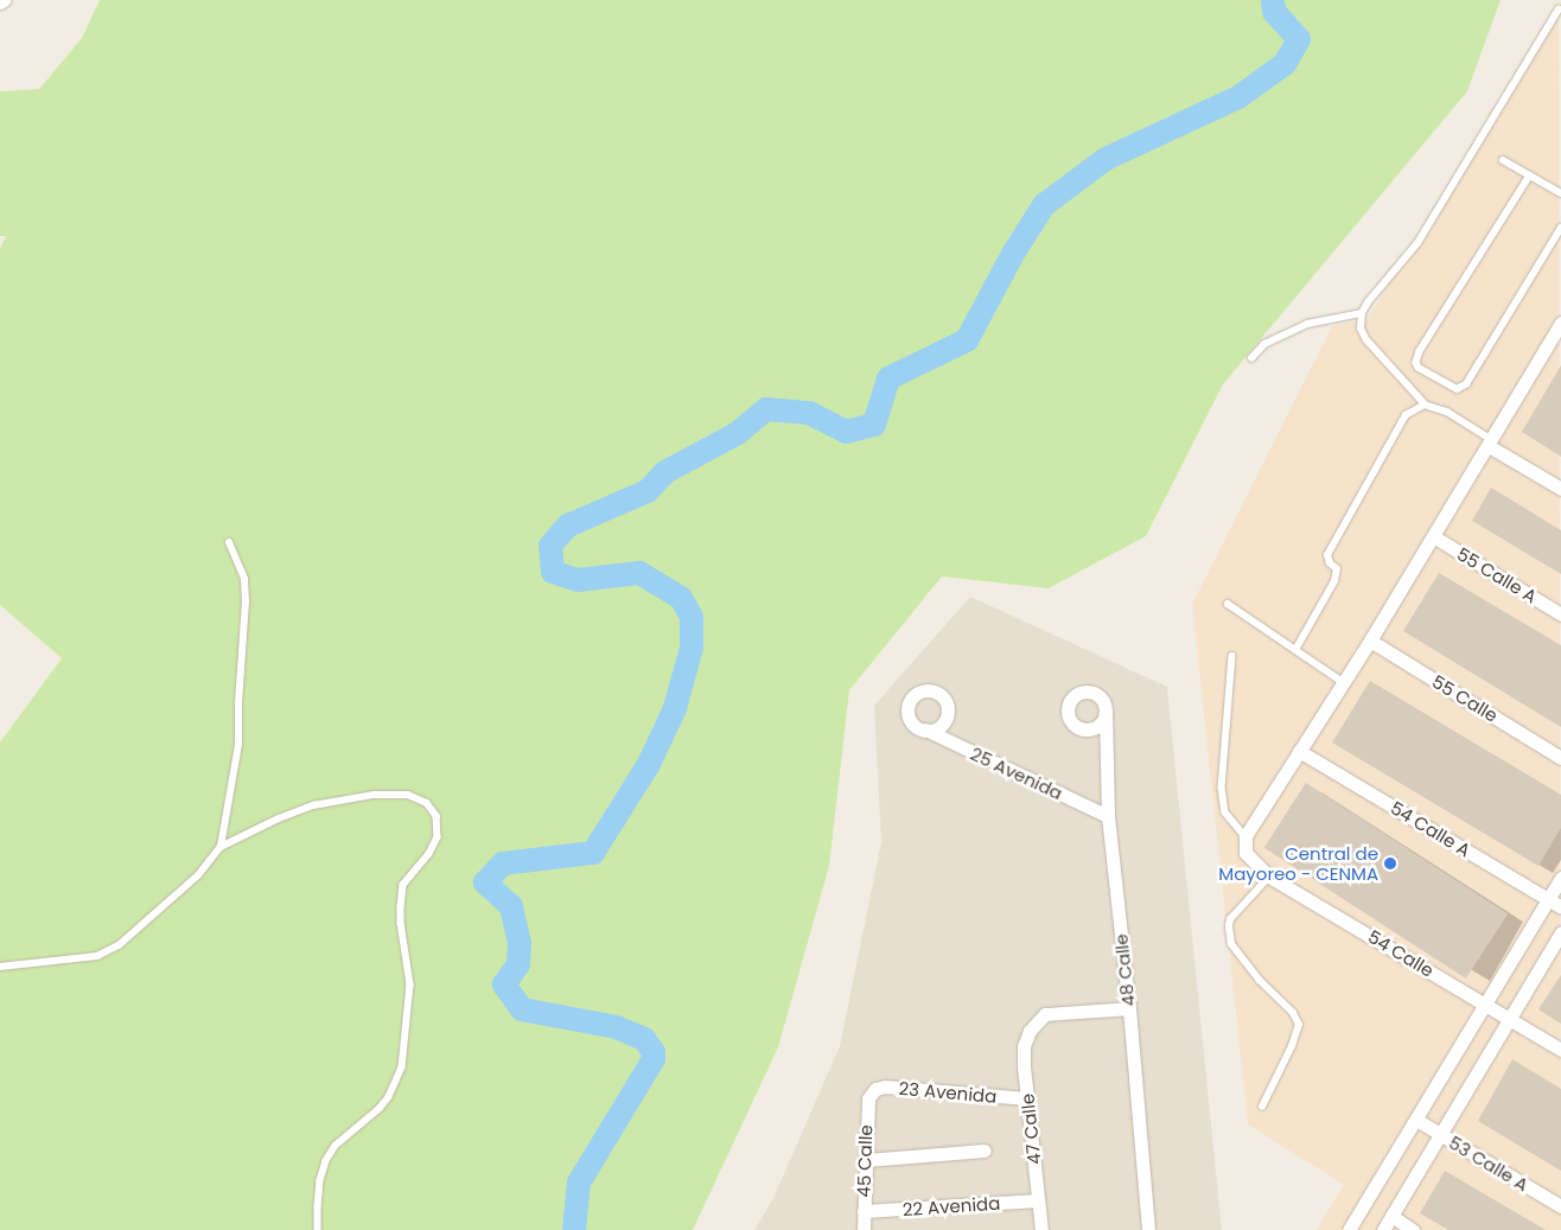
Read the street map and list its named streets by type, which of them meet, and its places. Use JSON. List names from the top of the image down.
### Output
{
  "streets": {
    "street": [
      "55 Calle A",
      "55 Calle",
      "25 Avenida",
      "54 Calle A",
      "54 Calle",
      "48 Calle",
      "23 Avenida",
      "47 Calle",
      "45 Calle",
      "53 Calle A",
      "22 Avenida"
    ]
  },
  "crossings": [
    ["25 Avenida", "48 Calle"],
    ["48 Calle", "47 Calle"],
    ["23 Avenida", "47 Calle"],
    ["23 Avenida", "45 Calle"],
    ["47 Calle", "22 Avenida"],
    ["45 Calle", "22 Avenida"]
  ],
  "places": ["Central de Mayoreo - CENMA"]
}
